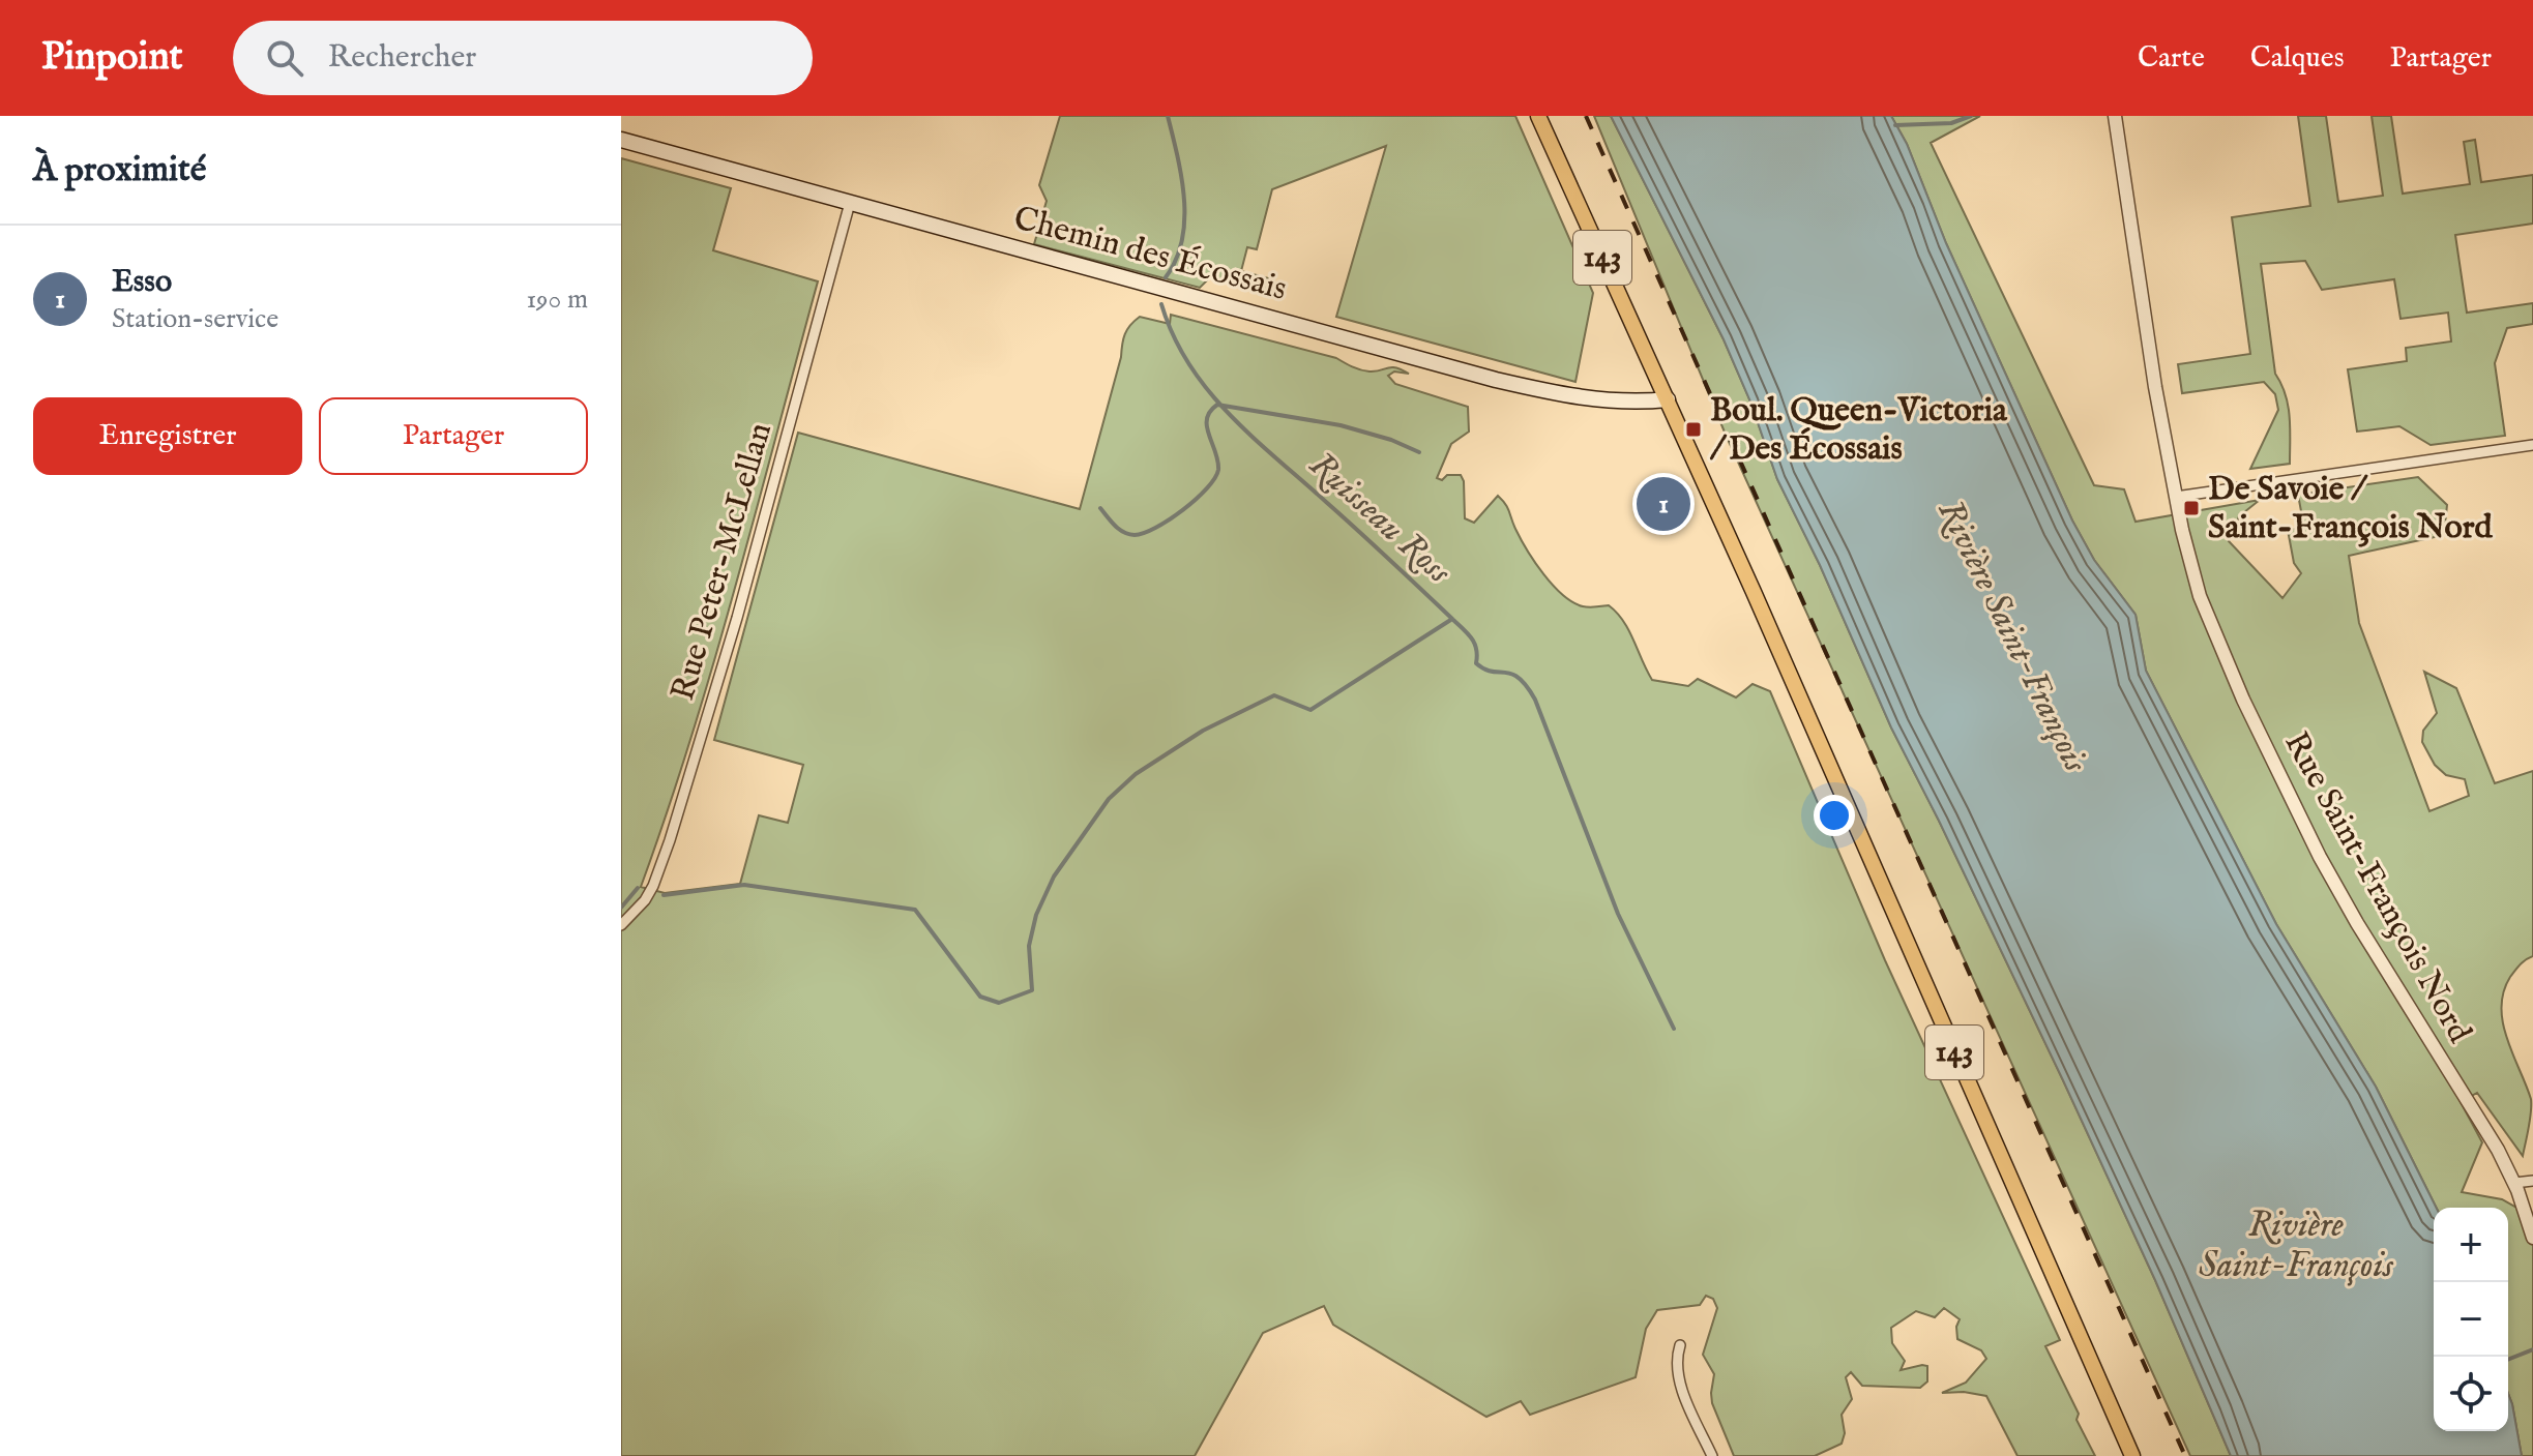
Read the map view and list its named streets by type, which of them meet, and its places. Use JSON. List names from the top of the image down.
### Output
{
  "streets": {
    "main road": ["Chemin des Écossais", "143"],
    "street": ["Rue Peter-McLellan", "Rue Saint-François Nord"]
  },
  "crossings": [
    ["Chemin des Écossais", "143"],
    ["Chemin des Écossais", "Rue Peter-McLellan"]
  ],
  "water": ["Ruisseau Ross", "Rivière Saint-François"],
  "places": {
    "transit": ["Boul. Queen-Victoria / Des Écossais", "De Savoie / Saint-François Nord"]
  },
  "page": {
    "header": "Pinpoint",
    "search": "Rechercher",
    "nav": ["Carte", "Calques", "Partager"],
    "heading": "À proximité",
    "list": [
      {
        "mark": "1",
        "name": "Esso",
        "note": "Station-service",
        "value": "190 m"
      }
    ],
    "buttons": ["Enregistrer", "Partager"],
    "pins": "1",
    "map_buttons": ["+", "−"]
  }
}
